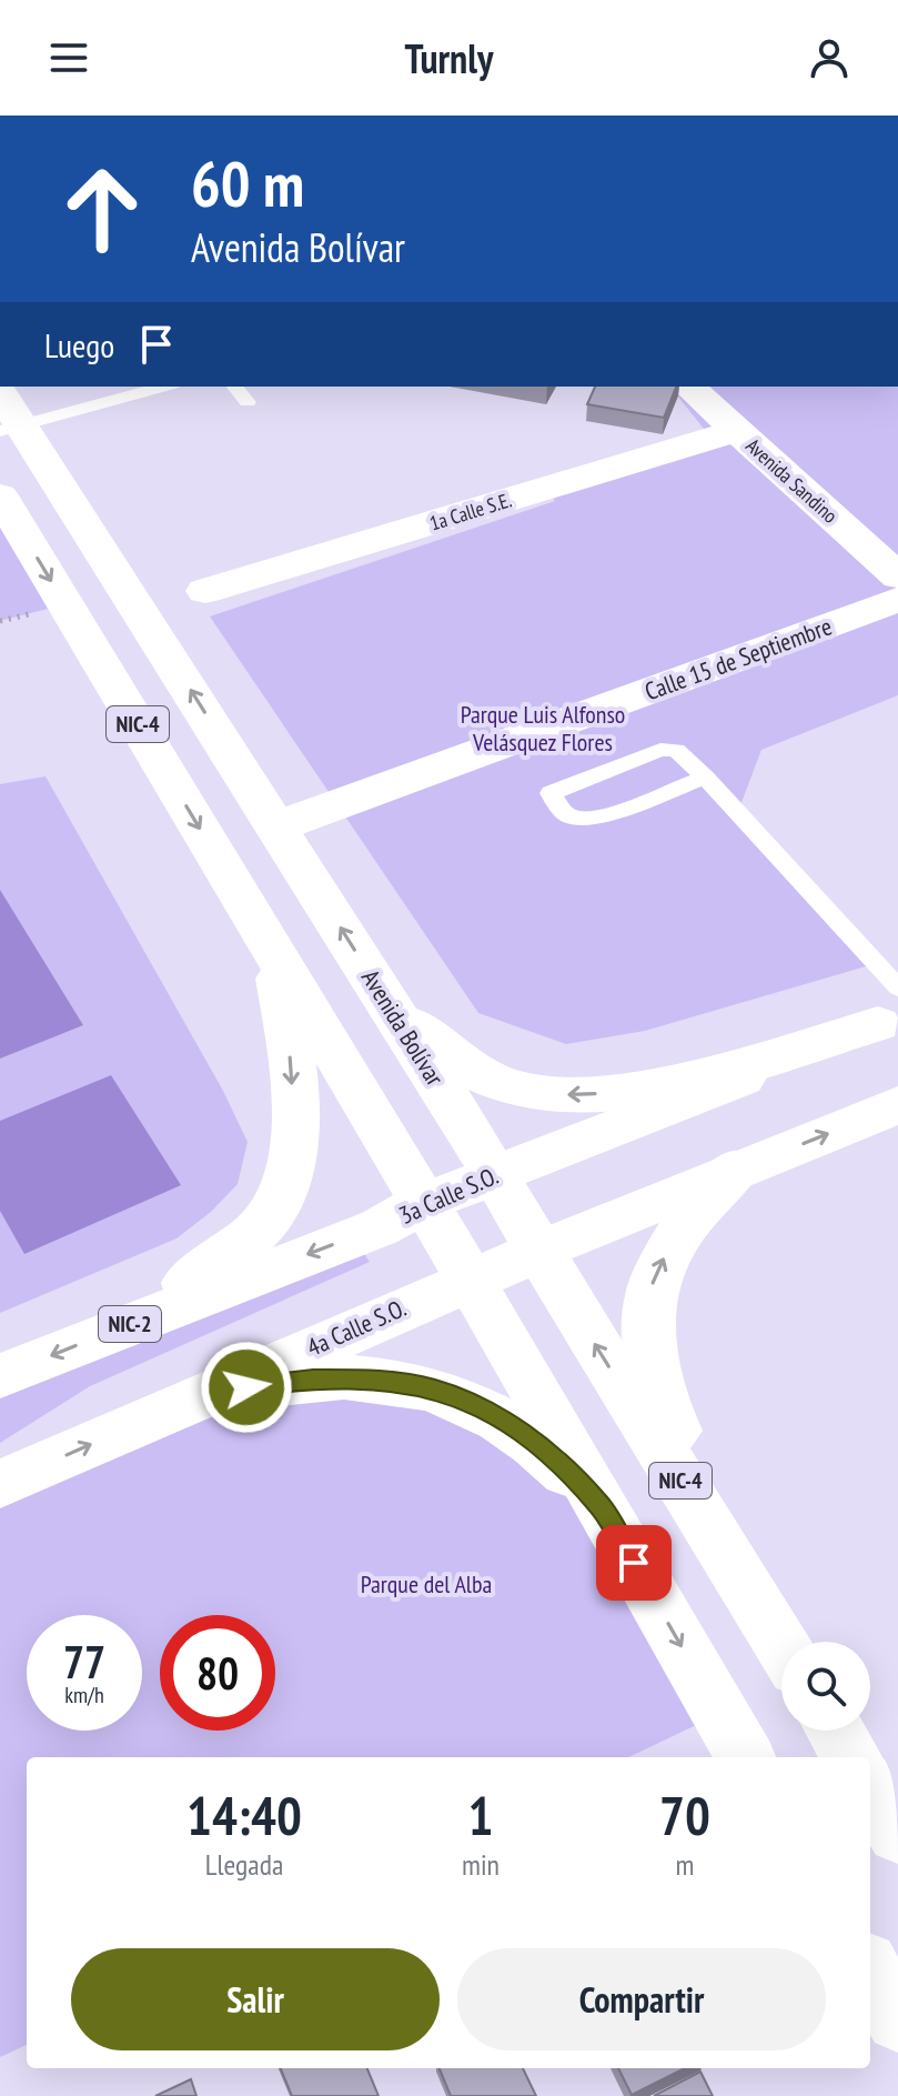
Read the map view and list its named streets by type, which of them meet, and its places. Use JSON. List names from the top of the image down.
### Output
{
  "streets": {
    "main road": [
      "Avenida Sandino",
      "1a Calle S.E.",
      "Calle 15 de Septiembre",
      "NIC-4",
      "Avenida Bolívar",
      "3a Calle S.O.",
      "NIC-2",
      "4a Calle S.O."
    ]
  },
  "crossings": [
    ["Avenida Sandino", "1a Calle S.E."],
    ["Calle 15 de Septiembre", "Avenida Bolívar"],
    ["NIC-4", "3a Calle S.O."],
    ["NIC-4", "4a Calle S.O."],
    ["Avenida Bolívar", "3a Calle S.O."]
  ],
  "one_way": ["3a Calle S.O.", "4a Calle S.O."],
  "parks": ["Parque Luis Alfonso Velásquez Flores", "Parque del Alba"],
  "page": {
    "header": "Turnly",
    "turn": ["60 m", "Avenida Bolívar"],
    "then": "Luego",
    "speed": "77 km/h",
    "limit": "80",
    "eta": [
      "14:40",
      "Llegada",
      "1",
      "min",
      "70",
      "m"
    ],
    "buttons": ["Salir", "Compartir"]
  }
}
